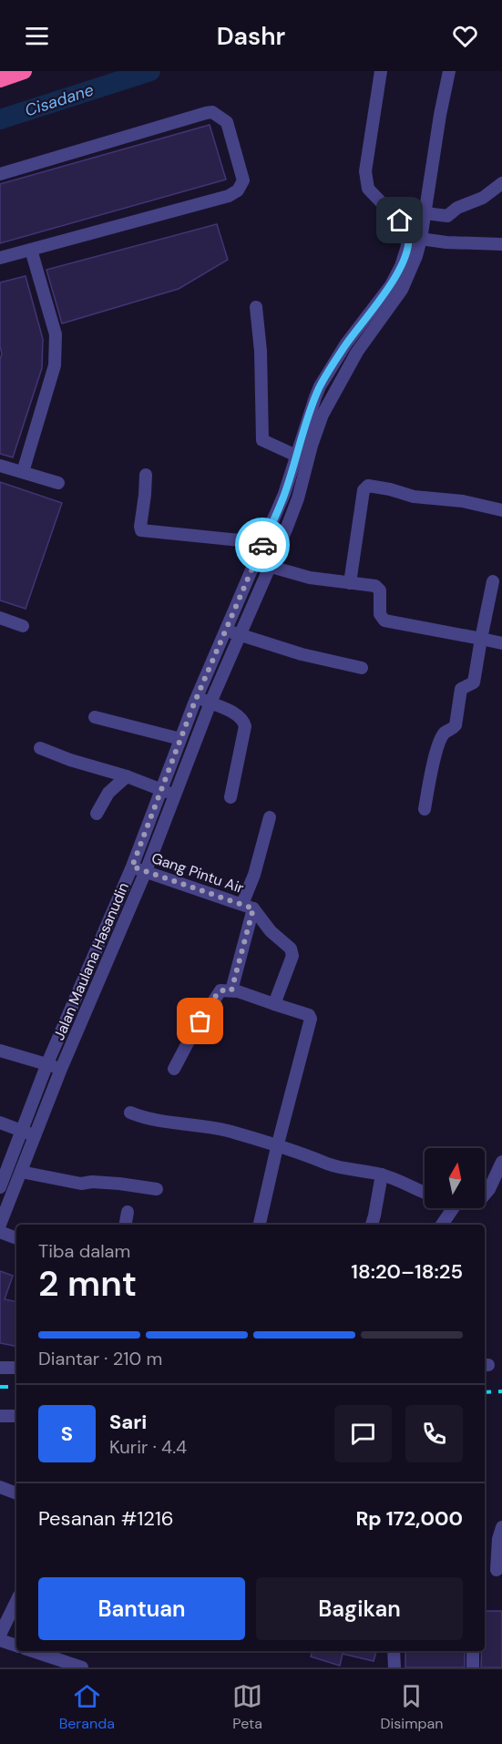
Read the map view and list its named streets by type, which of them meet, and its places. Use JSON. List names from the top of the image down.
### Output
{
  "streets": {
    "street": ["Gang Pintu Air", "Jalan Maulana Hasanudin"]
  },
  "crossings": [
    ["Gang Pintu Air", "Jalan Maulana Hasanudin"]
  ],
  "water": ["Cisadane"],
  "north": "top",
  "page": {
    "header": "Dashr",
    "heading": ["2 mnt", "Tiba dalam", "18:20–18:25"],
    "panel": [
      "Sari",
      "Kurir · 4.4",
      "Pesanan #1216",
      "Rp 172,000"
    ],
    "bar": "Diantar · 210 m",
    "round": "S",
    "buttons": ["Bantuan", "Bagikan"],
    "tabs": ["Beranda", "Peta", "Disimpan"]
  }
}
